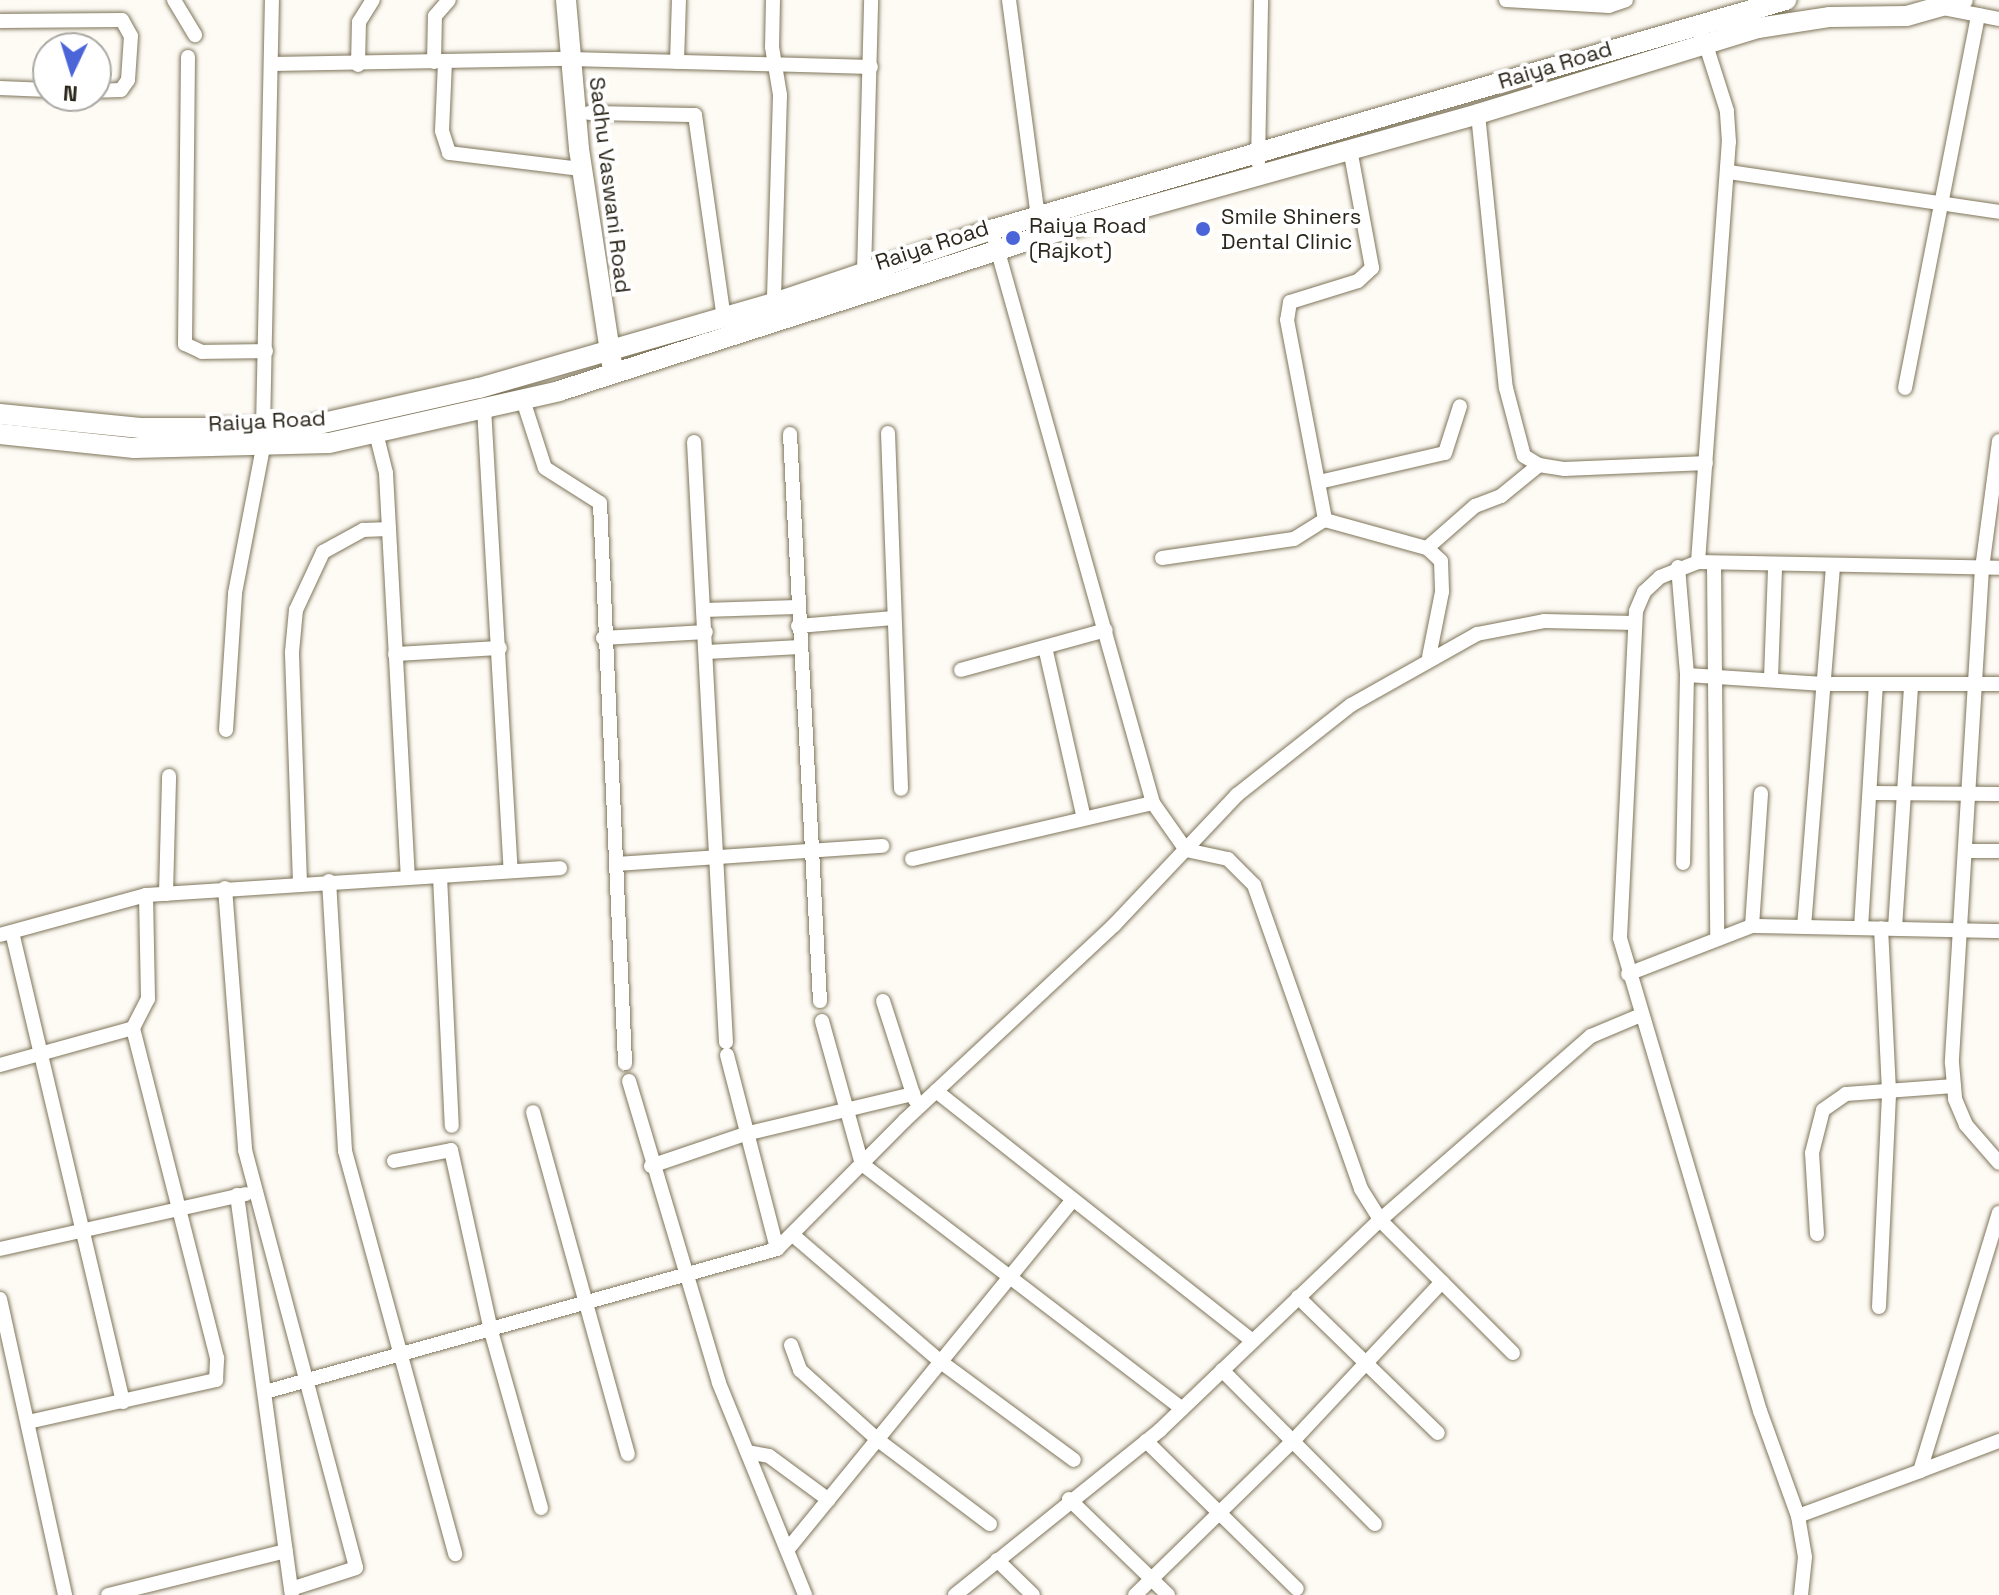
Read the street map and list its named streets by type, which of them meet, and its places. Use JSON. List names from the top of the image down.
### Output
{
  "streets": {
    "street": ["Raiya Road", "Sadhu Vaswani Road"]
  },
  "crossings": [
    ["Raiya Road", "Sadhu Vaswani Road"]
  ],
  "places": ["Smile Shiners Dental Clinic", "Raiya Road (Rajkot)"],
  "north": "bottom"
}
